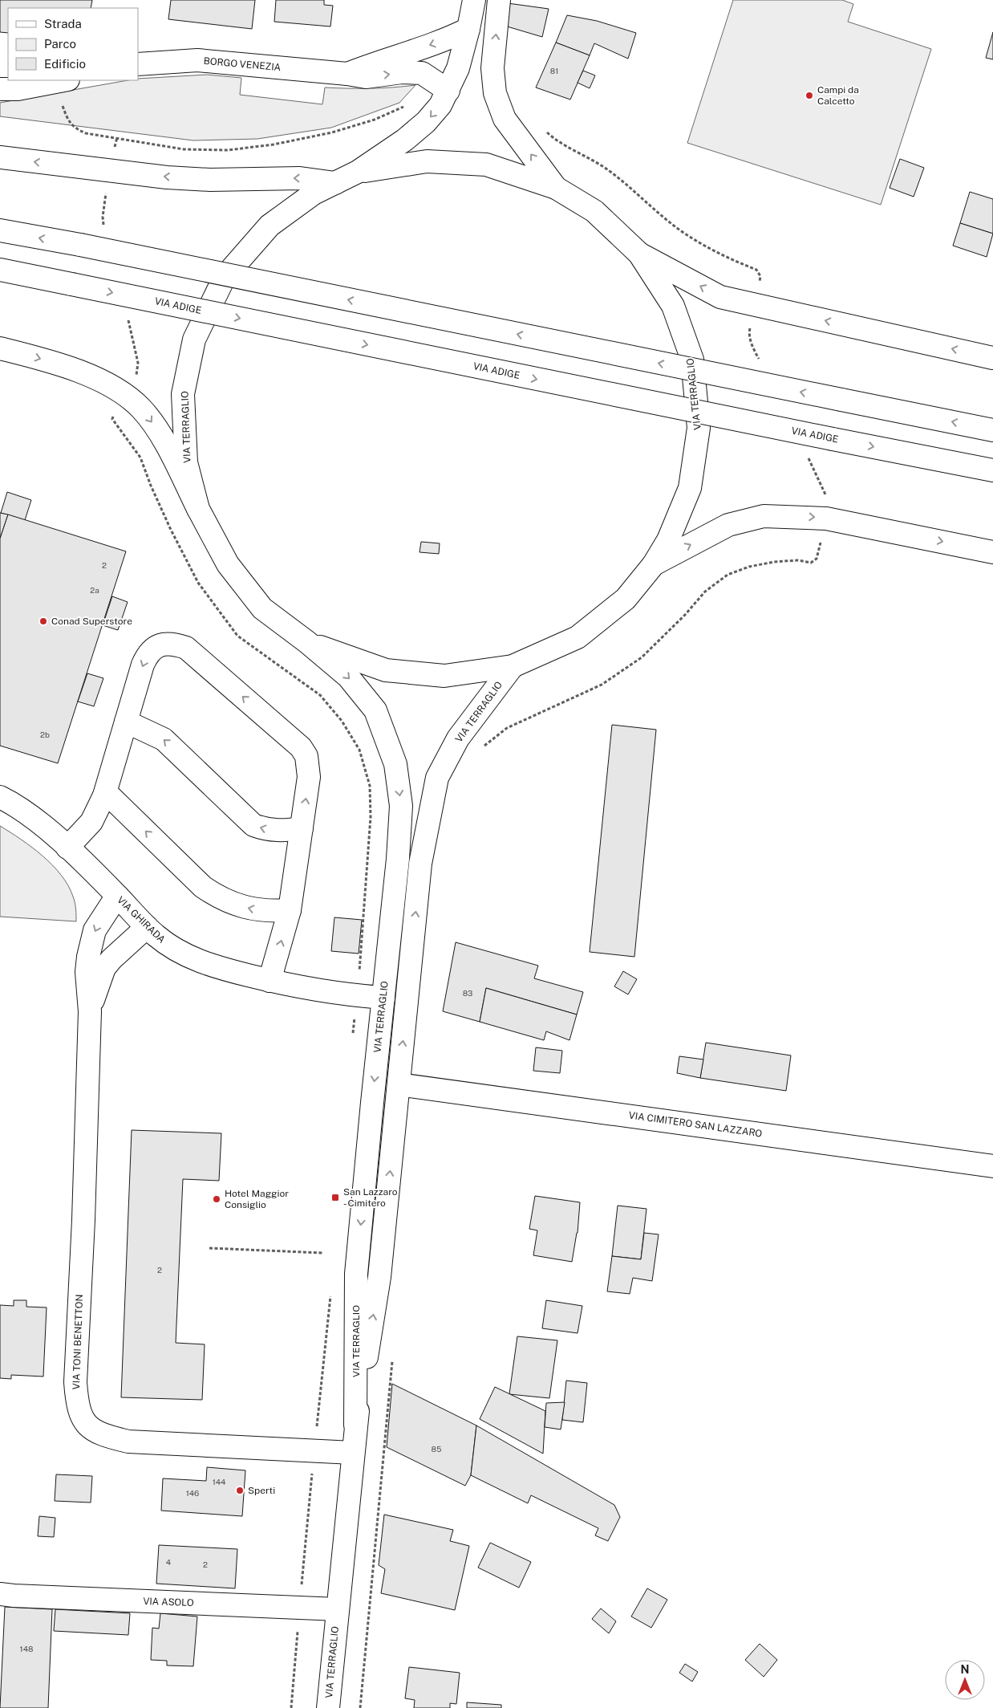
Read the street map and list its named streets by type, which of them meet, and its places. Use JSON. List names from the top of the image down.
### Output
{
  "streets": {
    "main road": [
      "BORGO VENEZIA",
      "VIA ADIGE",
      "VIA TERRAGLIO",
      "VIA GHIRADA",
      "VIA CIMITERO SAN LAZZARO",
      "VIA TONI BENETTON",
      "VIA ASOLO"
    ]
  },
  "crossings": [
    ["BORGO VENEZIA", "VIA TERRAGLIO"],
    ["VIA TERRAGLIO", "VIA GHIRADA"],
    ["VIA TERRAGLIO", "VIA CIMITERO SAN LAZZARO"],
    ["VIA TERRAGLIO", "VIA TONI BENETTON"],
    ["VIA TERRAGLIO", "VIA ASOLO"],
    ["VIA GHIRADA", "VIA TONI BENETTON"]
  ],
  "places": {
    "other": [
      "Campi da Calcetto",
      "Conad Superstore",
      "Hotel Maggior Consiglio",
      "Sperti"
    ],
    "transit": ["San Lazzaro - Cimitero"]
  },
  "house_numbers": [
    "81",
    "2",
    "2a",
    "2b",
    "83",
    "2",
    "85",
    "144",
    "146",
    "4",
    "2",
    "148"
  ],
  "legend": ["Strada", "Parco", "Edificio"],
  "north": "top"
}
